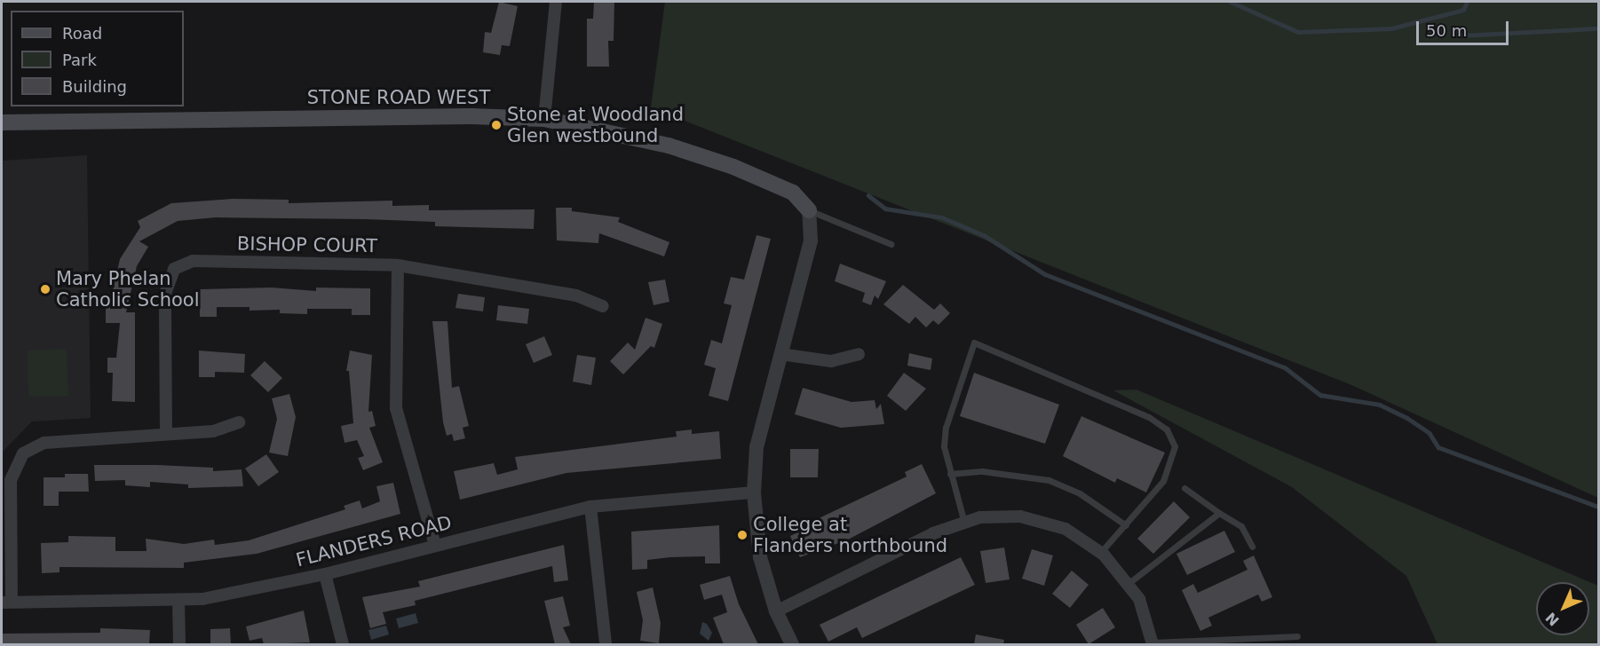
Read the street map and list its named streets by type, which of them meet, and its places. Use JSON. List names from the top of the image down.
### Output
{
  "streets": {
    "main road": ["STONE ROAD WEST"],
    "street": ["BISHOP COURT", "FLANDERS ROAD"]
  },
  "places": ["Stone at Woodland Glen westbound", "Mary Phelan Catholic School", "College at Flanders northbound"],
  "legend": ["Road", "Park", "Building"],
  "scale_bar": "50 m",
  "north": "bottom left"
}
